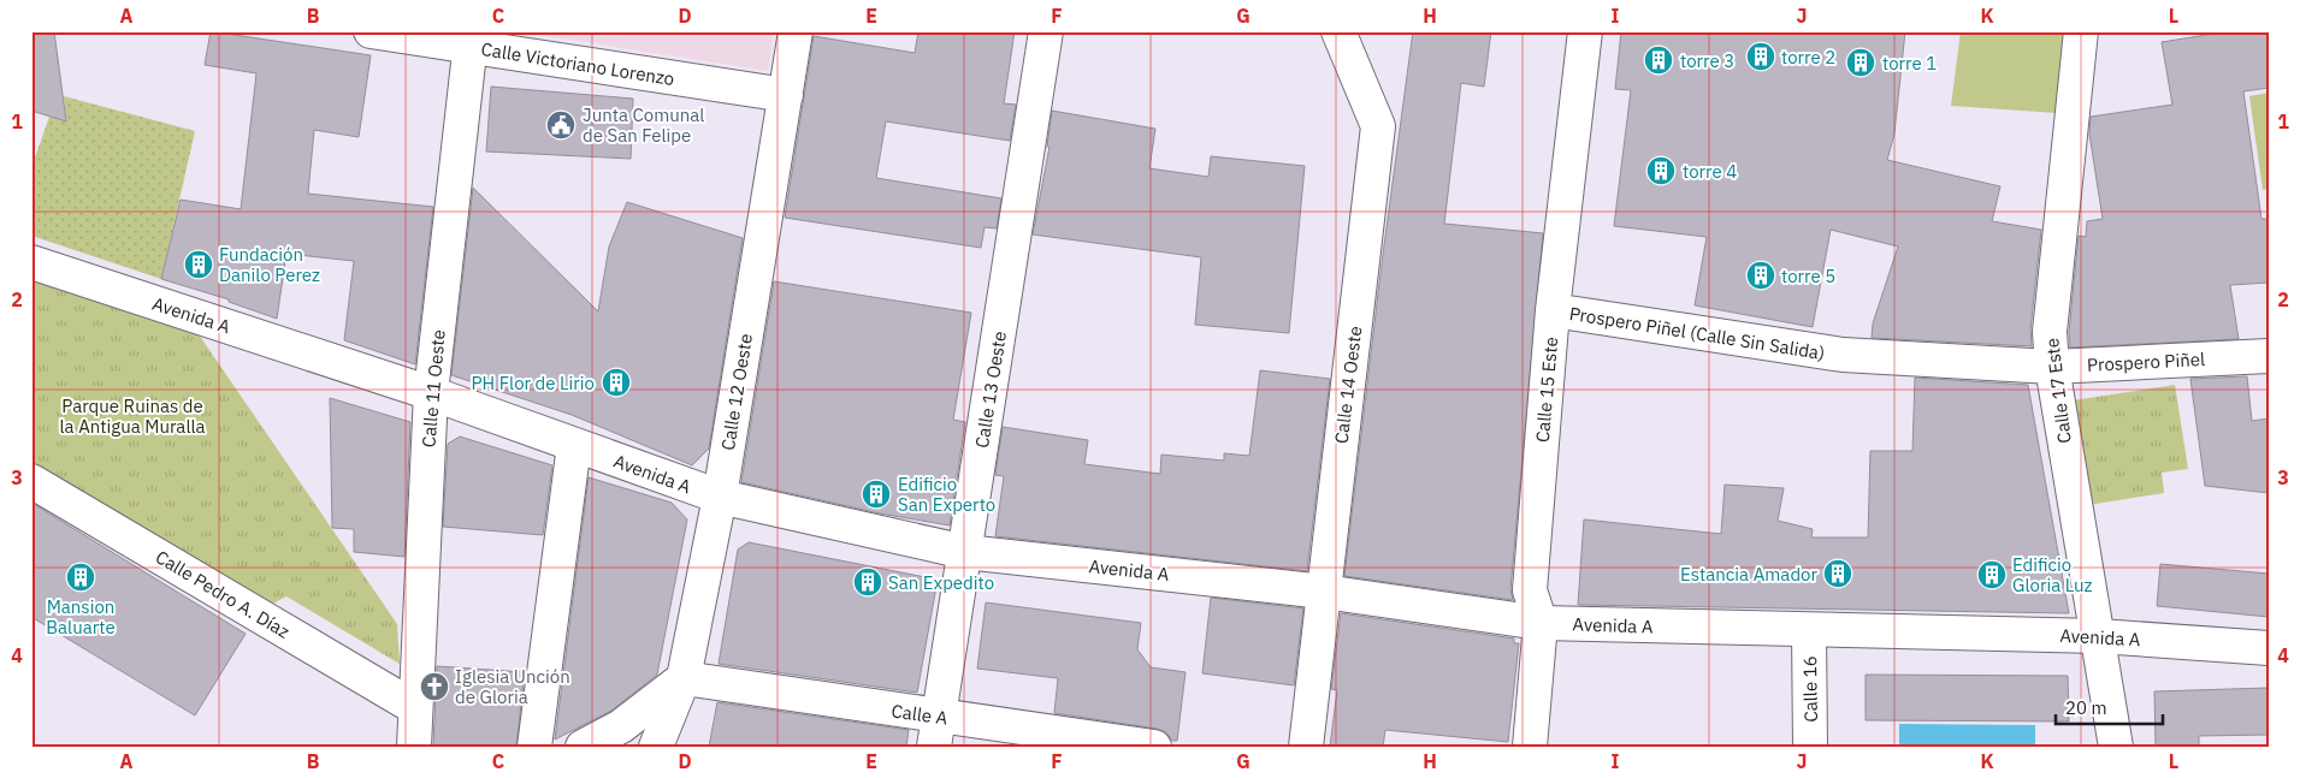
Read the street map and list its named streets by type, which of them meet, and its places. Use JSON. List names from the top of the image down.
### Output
{
  "streets": {
    "street": [
      "Calle Victoriano Lorenzo",
      "Avenida A",
      "Prospero Piñel (Calle Sin Salida)",
      "Prospero Piñel",
      "Calle 14 Oeste",
      "Calle 11 Oeste",
      "Calle 13 Oeste",
      "Calle 15 Este",
      "Calle 17 Este",
      "Calle 12 Oeste",
      "Calle Pedro A. Díaz",
      "Calle 16",
      "Calle A"
    ]
  },
  "crossings": [
    ["Calle Victoriano Lorenzo", "Calle 11 Oeste"],
    ["Calle Victoriano Lorenzo", "Calle 12 Oeste"],
    ["Avenida A", "Calle 14 Oeste"],
    ["Avenida A", "Calle 11 Oeste"],
    ["Avenida A", "Calle 13 Oeste"],
    ["Avenida A", "Calle 15 Este"],
    ["Avenida A", "Calle 17 Este"],
    ["Avenida A", "Calle 12 Oeste"],
    ["Avenida A", "Calle 16"],
    ["Prospero Piñel (Calle Sin Salida)", "Prospero Piñel"],
    ["Prospero Piñel (Calle Sin Salida)", "Calle 15 Este"],
    ["Prospero Piñel", "Calle 17 Este"],
    ["Calle 11 Oeste", "Calle Pedro A. Díaz"],
    ["Calle 13 Oeste", "Calle A"],
    ["Calle 12 Oeste", "Calle A"]
  ],
  "parks": ["Parque Ruinas de la Antigua Muralla"],
  "places": {
    "building": [
      "torre 2",
      "torre 3",
      "torre 1",
      "torre 4",
      "Fundación Danilo Perez",
      "torre 5",
      "PH Flor de Lirio",
      "Edificio San Experto",
      "Estancia Amador",
      "Edificio Gloria Luz",
      "Mansion Baluarte",
      "San Expedito"
    ],
    "public building": ["Junta Comunal de San Felipe"],
    "church": ["Iglesia Unción de Gloria"]
  },
  "scale_bar": "20 m",
  "grid": {
    "columns": [
      "A",
      "B",
      "C",
      "D",
      "E",
      "F",
      "G",
      "H",
      "I",
      "J",
      "K",
      "L"
    ],
    "rows": [
      "1",
      "2",
      "3",
      "4"
    ]
  }
}
